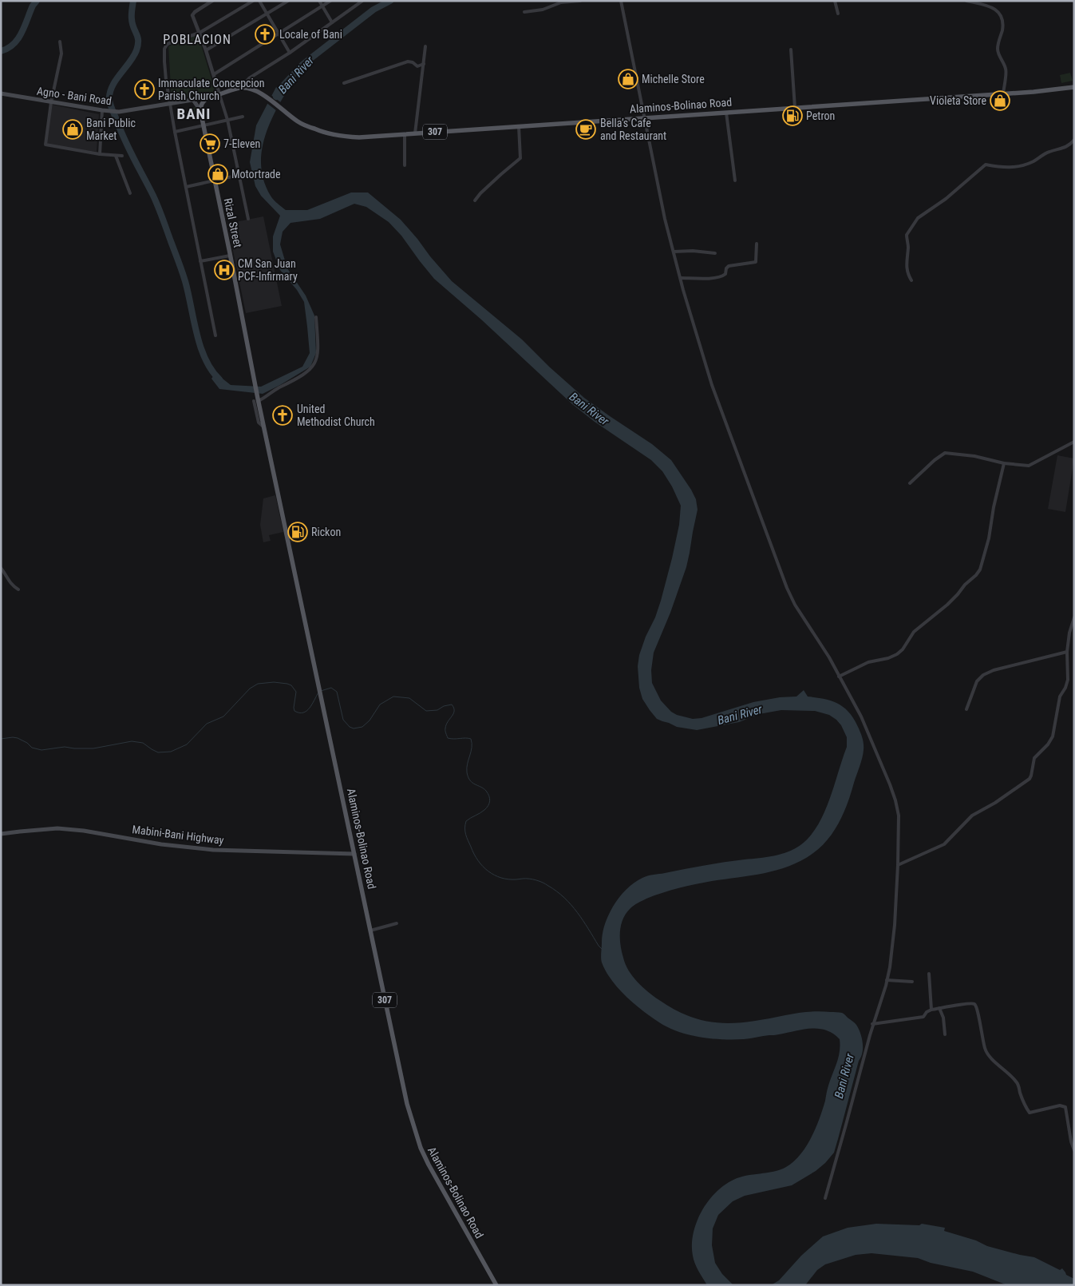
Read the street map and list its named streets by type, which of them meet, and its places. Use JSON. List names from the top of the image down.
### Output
{
  "streets": {
    "main road": [
      "Agno - Bani Road",
      "Alaminos-Bolinao Road",
      "307",
      "Rizal Street",
      "Mabini-Bani Highway"
    ]
  },
  "crossings": [
    ["Alaminos-Bolinao Road", "Rizal Street"],
    ["Alaminos-Bolinao Road", "Mabini-Bani Highway"]
  ],
  "districts": ["POBLACION", "BANI"],
  "water": ["Bani River"],
  "places": {
    "church": ["Locale of Bani", "Immaculate Concepcion Parish Church", "United Methodist Church"],
    "shop": [
      "Michelle Store",
      "Violeta Store",
      "Bani Public Market",
      "Motortrade"
    ],
    "fuel station": ["Petron", "Rickon"],
    "cafe": ["Bella’s Cafe and Restaurant"],
    "supermarket": ["7-Eleven"],
    "hospital": ["CM San Juan PCF-Infirmary"]
  }
}
